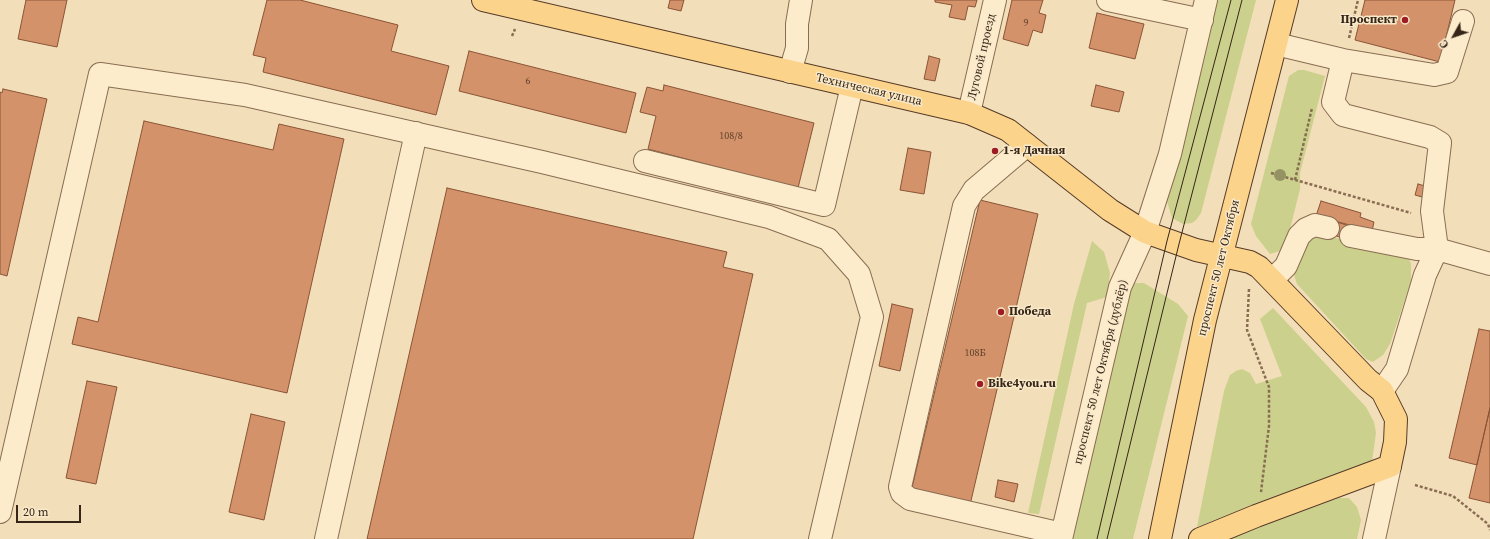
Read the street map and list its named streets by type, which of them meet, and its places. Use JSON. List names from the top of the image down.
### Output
{
  "streets": {
    "main road": ["Техническая улица", "проспект 50 лет Октября"],
    "street": ["Луговой проезд", "проспект 50 лет Октября (дублёр)"]
  },
  "crossings": [
    ["Луговой проезд", "Техническая улица"],
    ["Техническая улица", "проспект 50 лет Октября"],
    ["Техническая улица", "проспект 50 лет Октября (дублёр)"]
  ],
  "places": [
    "Проспект",
    "1-я Дачная",
    "Победа",
    "Bike4you.ru"
  ],
  "house_numbers": [
    "9",
    "6",
    "108/8",
    "108Б"
  ],
  "scale_bar": "20 m",
  "north": "bottom left"
}
